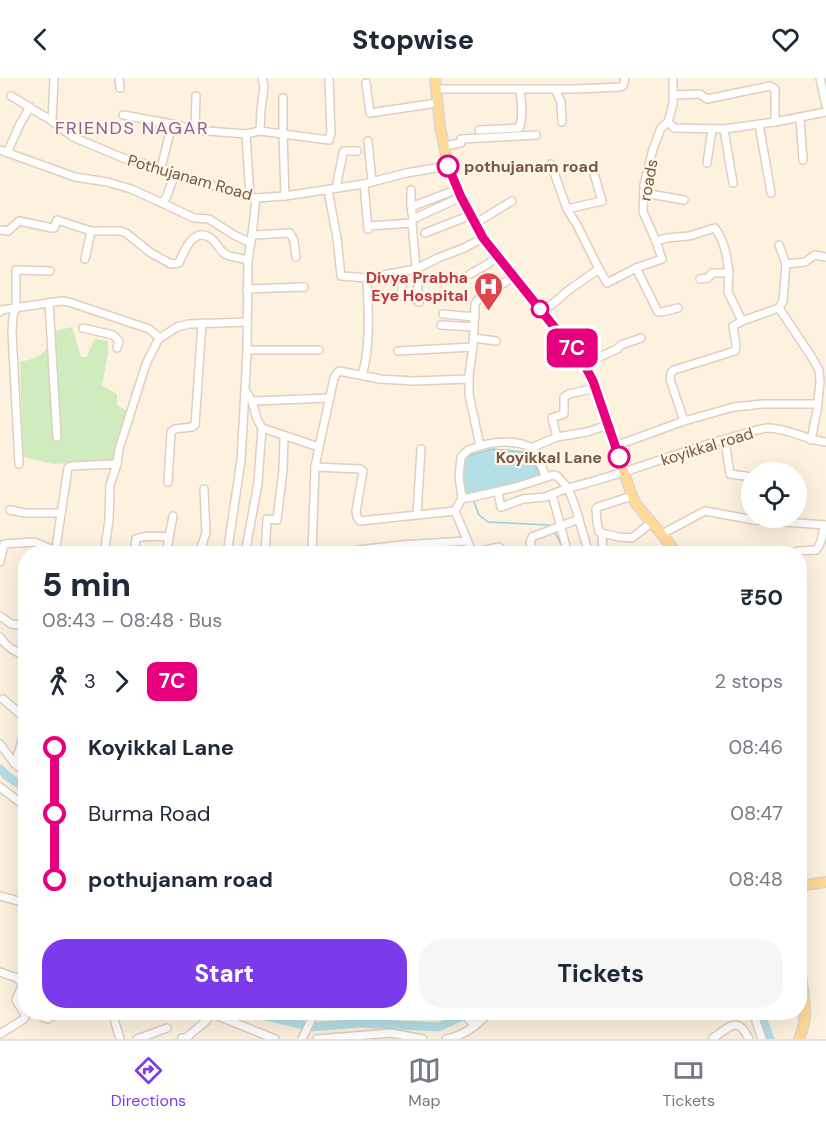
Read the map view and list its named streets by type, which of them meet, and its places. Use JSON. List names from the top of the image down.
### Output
{
  "streets": {
    "street": ["Pothujanam Road", "roads", "koyikkal road"]
  },
  "districts": ["FRIENDS NAGAR"],
  "places": {
    "other": ["pothujanam road", "Koyikkal Lane"],
    "hospital": ["Divya Prabha Eye Hospital"]
  },
  "lines": ["bus line 7C"],
  "page": {
    "header": "Stopwise",
    "on_map": "7C",
    "heading": ["5 min", "08:43 – 08:48 · Bus", "₹50"],
    "legs": ["3", "7C", "2 stops"],
    "list": [
      {
        "name": "Koyikkal Lane",
        "value": "08:46"
      },
      {
        "name": "Burma Road",
        "value": "08:47"
      },
      {
        "name": "pothujanam road",
        "value": "08:48"
      }
    ],
    "buttons": ["Start", "Tickets"],
    "tabs": ["Directions", "Map", "Tickets"]
  }
}
